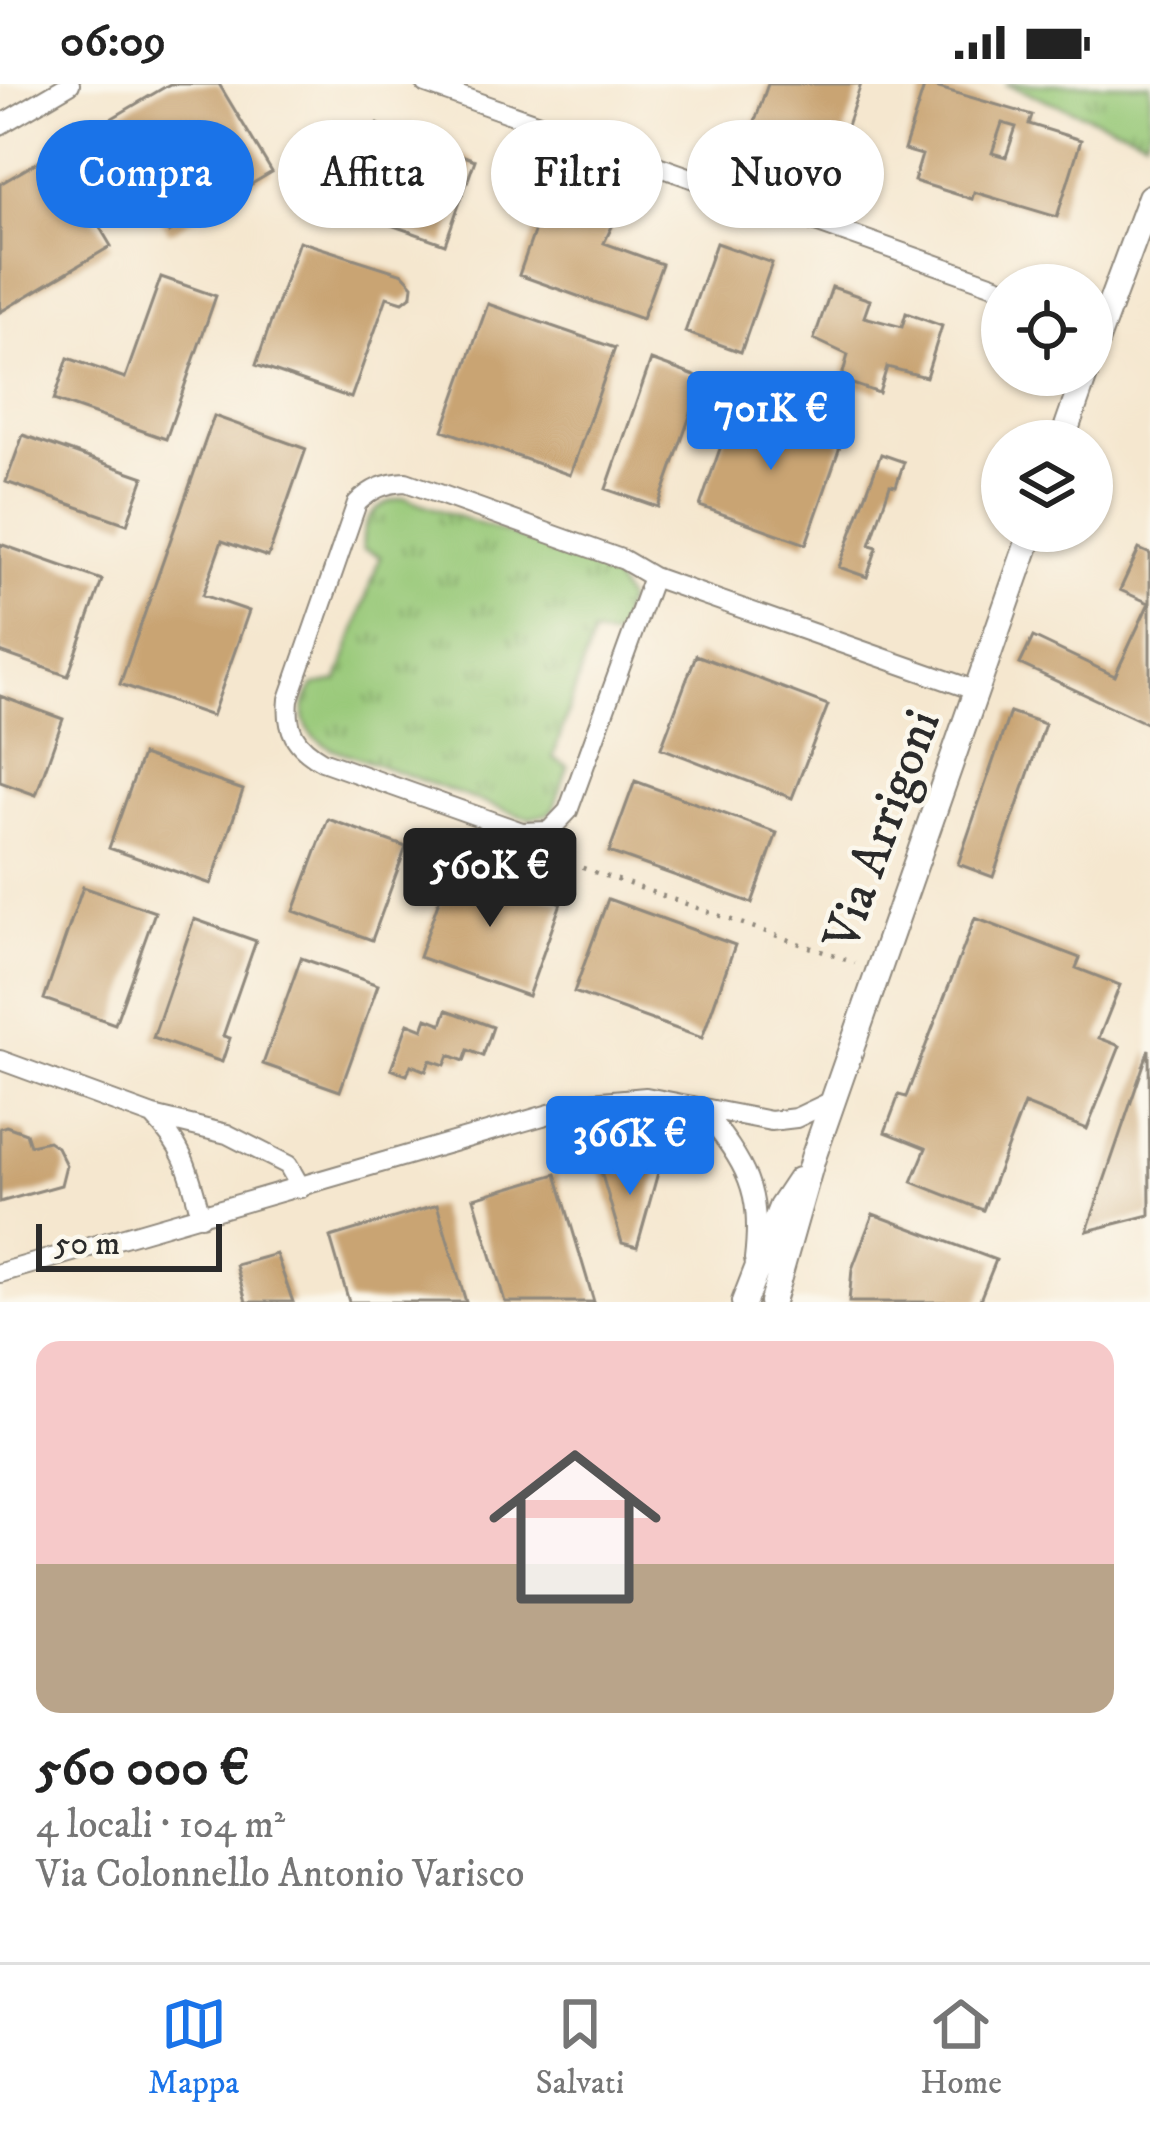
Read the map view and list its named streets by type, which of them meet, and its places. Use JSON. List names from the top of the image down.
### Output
{
  "streets": {
    "street": ["Via Arrigoni"]
  },
  "scale_bar": "50 m",
  "page": {
    "status": "06:09",
    "chip": [
      "Compra",
      "Affitta",
      "Filtri",
      "Nuovo"
    ],
    "price": ["701K €", "560K €", "366K €"],
    "scale": "50 m",
    "list": [
      {
        "name": "560 000 €",
        "note": "4 locali · 104 m² · Via Colonnello Antonio Varisco"
      }
    ],
    "tabs": ["Mappa", "Salvati", "Home"]
  }
}
